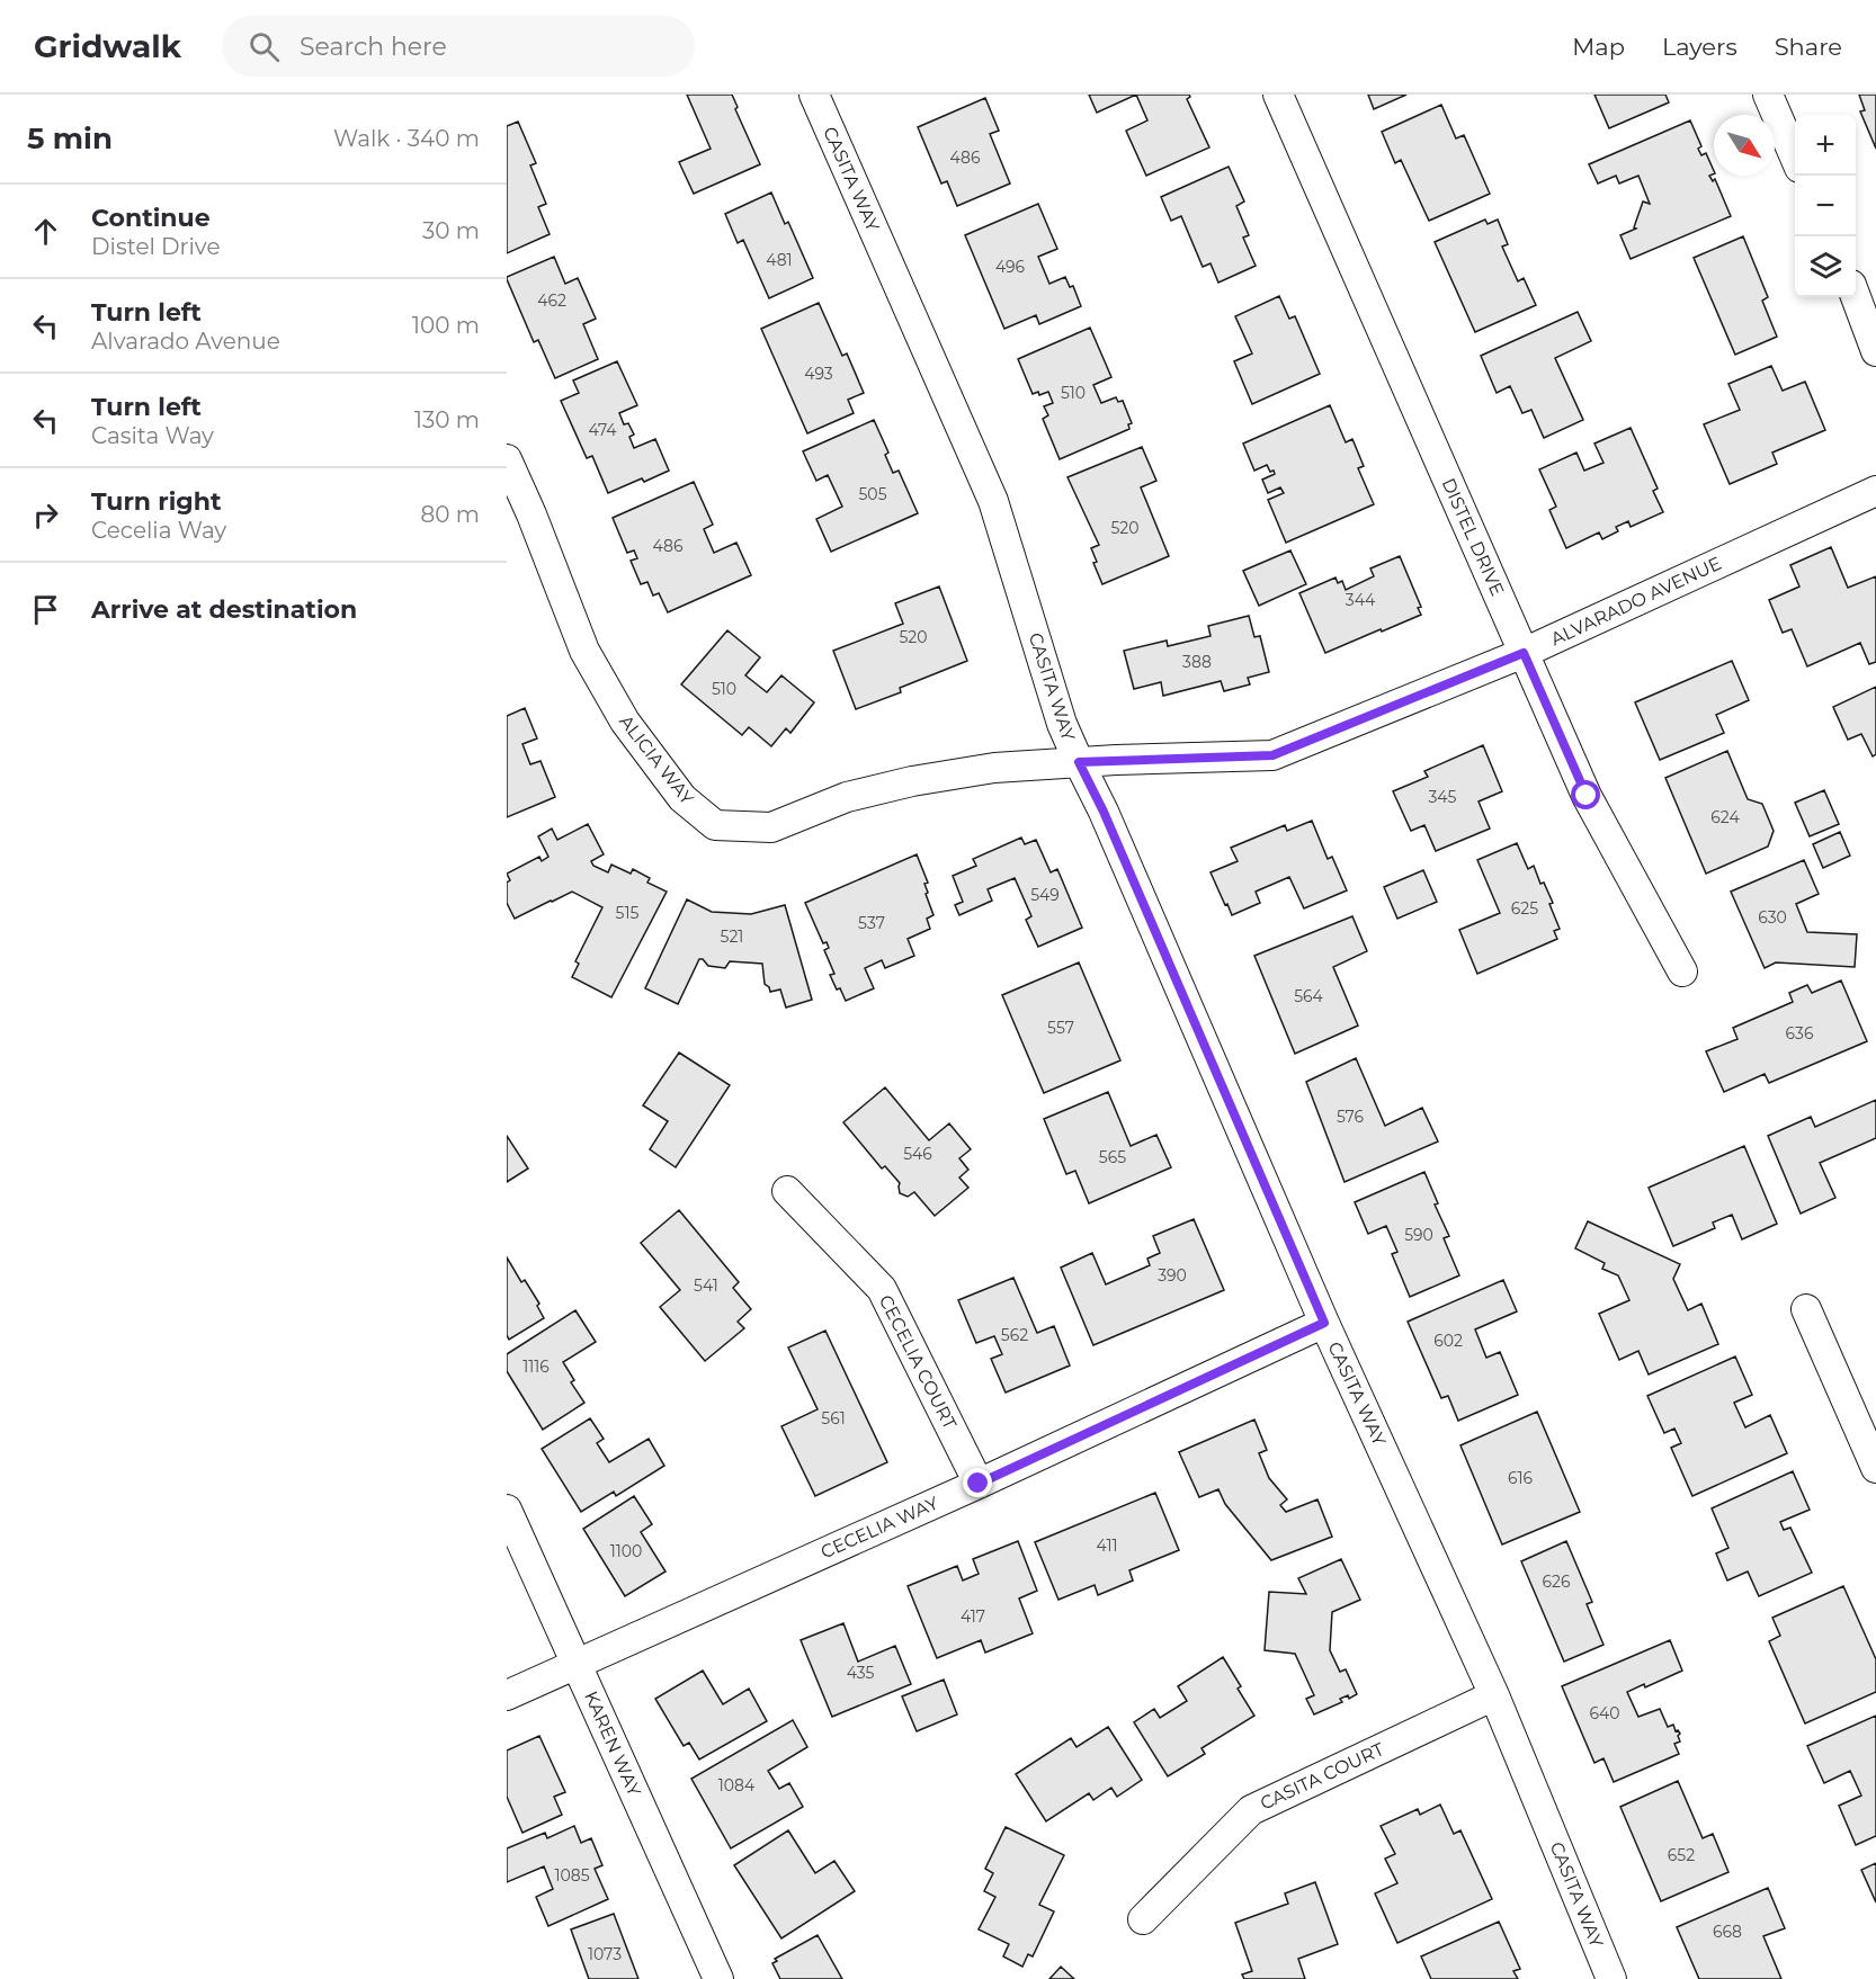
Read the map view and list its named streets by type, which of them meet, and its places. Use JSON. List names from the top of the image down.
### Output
{
  "streets": {
    "street": [
      "CASITA WAY",
      "DISTEL DRIVE",
      "ALVARADO AVENUE",
      "ALICIA WAY",
      "CECELIA COURT",
      "CECELIA WAY",
      "KAREN WAY",
      "CASITA COURT"
    ]
  },
  "crossings": [
    ["CASITA WAY", "ALVARADO AVENUE"],
    ["CASITA WAY", "ALICIA WAY"],
    ["CASITA WAY", "CECELIA WAY"],
    ["CASITA WAY", "CASITA COURT"],
    ["DISTEL DRIVE", "ALVARADO AVENUE"],
    ["ALVARADO AVENUE", "ALICIA WAY"],
    ["CECELIA COURT", "CECELIA WAY"],
    ["CECELIA WAY", "KAREN WAY"]
  ],
  "house_numbers": [
    "486",
    "481",
    "496",
    "462",
    "493",
    "510",
    "474",
    "505",
    "520",
    "486",
    "344",
    "520",
    "388",
    "510",
    "345",
    "624",
    "549",
    "625",
    "515",
    "630",
    "537",
    "521",
    "564",
    "557",
    "636",
    "576",
    "546",
    "565",
    "590",
    "390",
    "541",
    "562",
    "602",
    "1116",
    "561",
    "616",
    "411",
    "1100",
    "626",
    "417",
    "435",
    "640",
    "1084",
    "652",
    "1085",
    "668",
    "1073"
  ],
  "north": "bottom right",
  "page": {
    "header": "Gridwalk",
    "search": "Search here",
    "nav": ["Map", "Layers", "Share"],
    "heading": ["5 min", "Walk · 340 m"],
    "map_buttons": ["+", "−"],
    "list": [
      ["Continue", "Distel Drive", "30 m"],
      ["Turn left", "Alvarado Avenue", "100 m"],
      ["Turn left", "Casita Way", "130 m"],
      ["Turn right", "Cecelia Way", "80 m"],
      "Arrive at destination"
    ]
  }
}
